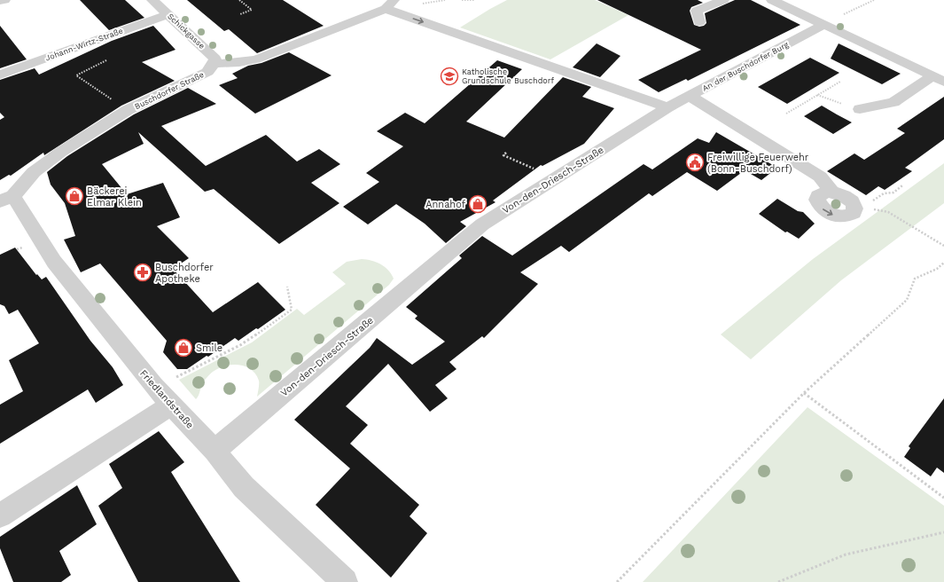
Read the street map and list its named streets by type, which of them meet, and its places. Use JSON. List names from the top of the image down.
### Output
{
  "streets": {
    "street": [
      "Schickgasse",
      "Johann-Wirtz-Straße",
      "An der Buschdorfer Burg",
      "Buschdorfer Straße",
      "Von-den-Driesch-Straße",
      "Friedlandstraße"
    ]
  },
  "crossings": [
    ["Schickgasse", "Johann-Wirtz-Straße"],
    ["Schickgasse", "Buschdorfer Straße"],
    ["An der Buschdorfer Burg", "Von-den-Driesch-Straße"],
    ["Buschdorfer Straße", "Friedlandstraße"],
    ["Von-den-Driesch-Straße", "Friedlandstraße"]
  ],
  "places": {
    "school or university": ["Katholische Grundschule Buschdorf"],
    "public building": ["Freiwillige Feuerwehr (Bonn-Buschdorf)"],
    "shop": ["Bäckerei Elmar Klein", "Annahof", "Smile"],
    "pharmacy": ["Buschdorfer Apotheke"]
  }
}
